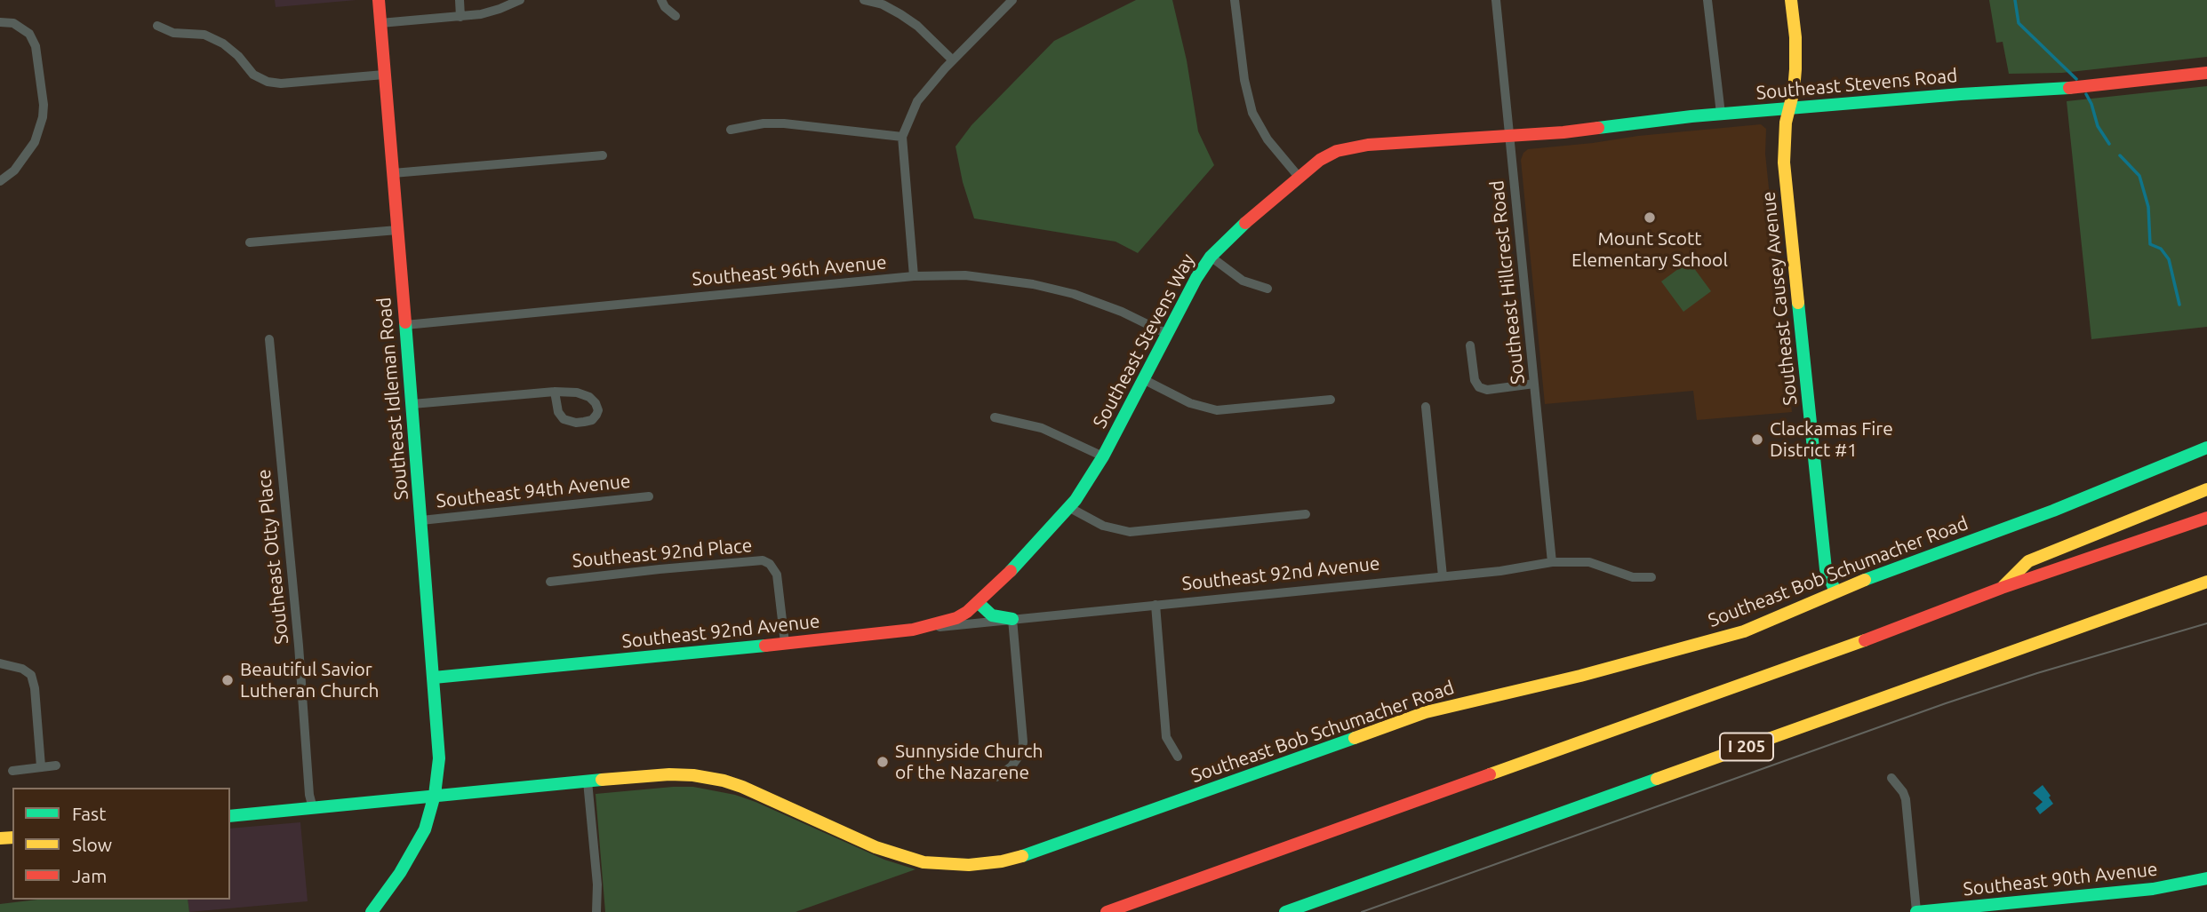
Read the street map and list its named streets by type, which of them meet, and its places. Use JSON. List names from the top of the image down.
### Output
{
  "streets": {
    "main road": [
      "Southeast Stevens Road",
      "Southeast Causey Avenue",
      "Southeast Stevens Way",
      "Southeast Idleman Road",
      "Southeast Bob Schumacher Road",
      "Southeast 92nd Avenue",
      "I 205",
      "Southeast 90th Avenue"
    ],
    "street": [
      "Southeast 96th Avenue",
      "Southeast Hillcrest Road",
      "Southeast 94th Avenue",
      "Southeast 92nd Place",
      "Southeast Otty Place"
    ]
  },
  "crossings": [
    ["Southeast Stevens Road", "Southeast Hillcrest Road"],
    ["Southeast Stevens Road", "Southeast Causey Avenue"],
    ["Southeast Stevens Road", "Southeast Stevens Way"],
    ["Southeast 96th Avenue", "Southeast Stevens Way"],
    ["Southeast 96th Avenue", "Southeast Idleman Road"],
    ["Southeast Hillcrest Road", "Southeast Stevens Way"],
    ["Southeast Hillcrest Road", "Southeast 92nd Avenue"],
    ["Southeast Causey Avenue", "Southeast Bob Schumacher Road"],
    ["Southeast Stevens Way", "Southeast 92nd Avenue"],
    ["Southeast Idleman Road", "Southeast 94th Avenue"],
    ["Southeast Idleman Road", "Southeast Bob Schumacher Road"],
    ["Southeast Idleman Road", "Southeast 92nd Avenue"],
    ["Southeast 92nd Place", "Southeast 92nd Avenue"]
  ],
  "places": [
    "Mount Scott Elementary School",
    "Clackamas Fire District #1",
    "Beautiful Savior Lutheran Church",
    "Sunnyside Church of the Nazarene"
  ],
  "legend": ["Fast", "Slow", "Jam"]
}
